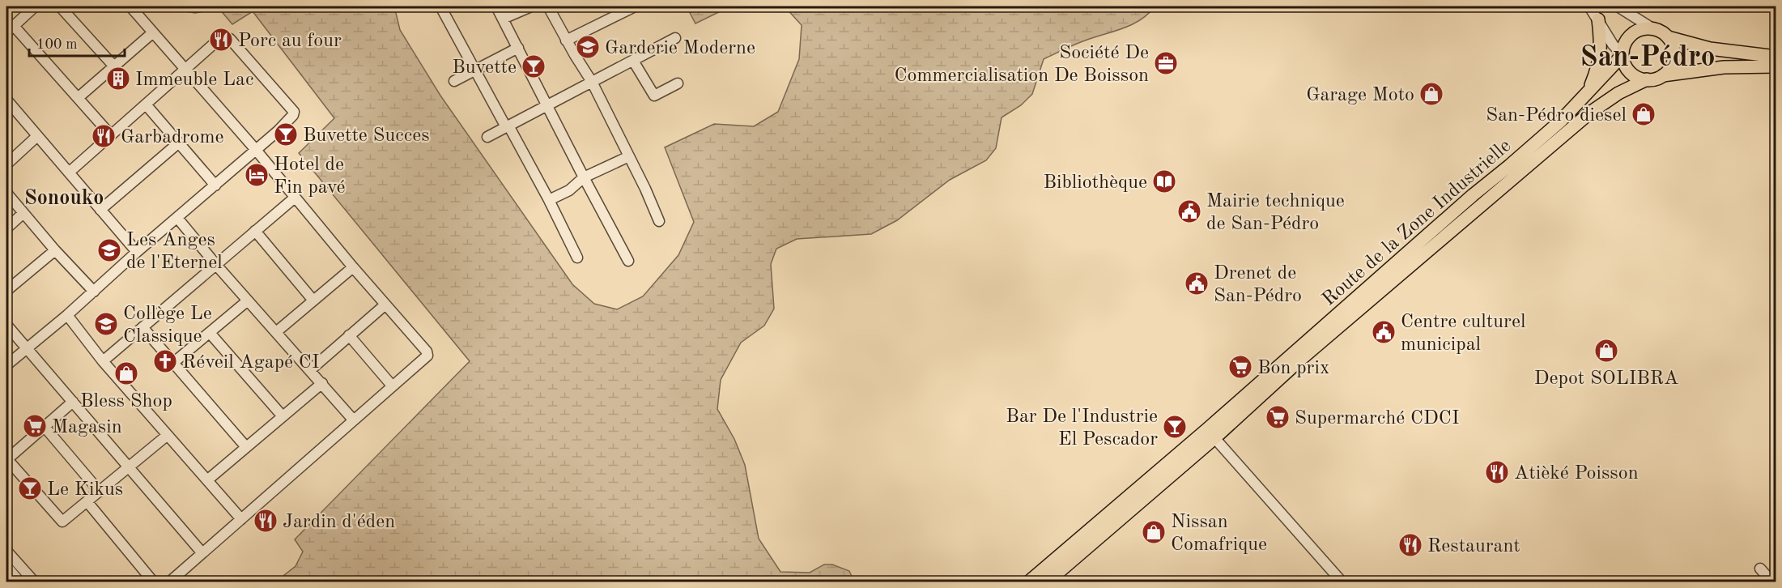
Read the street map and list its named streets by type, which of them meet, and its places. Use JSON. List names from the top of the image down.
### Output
{
  "streets": {
    "main road": ["Route de la Zone Industrielle"]
  },
  "districts": ["San-Pédro", "Sonouko"],
  "places": {
    "restaurant": [
      "Porc au four",
      "Garbadrome",
      "Atièké Poisson",
      "Jardin d'éden",
      "Restaurant"
    ],
    "school or university": ["Garderie Moderne", "Les Anges de l'Eternel", "Collège Le Classique"],
    "office": ["Société De Commercialisation De Boisson"],
    "bar": [
      "Buvette",
      "Buvette Succes",
      "Bar De l'Industrie El Pescador",
      "Le Kikus"
    ],
    "building": ["Immeuble Lac"],
    "shop": [
      "Garage Moto",
      "San-Pédro diesel",
      "Depot SOLIBRA",
      "Bless Shop",
      "Nissan Comafrique"
    ],
    "hotel": ["Hotel de Fin pavé"],
    "library": ["Bibliothèque"],
    "public building": ["Mairie technique de San-Pédro", "Drenet de San-Pédro", "Centre culturel municipal"],
    "church": ["Réveil Agapé CI"],
    "supermarket": ["Bon prix", "Supermarché CDCI", "Magasin"]
  },
  "scale_bar": "100 m"
}
